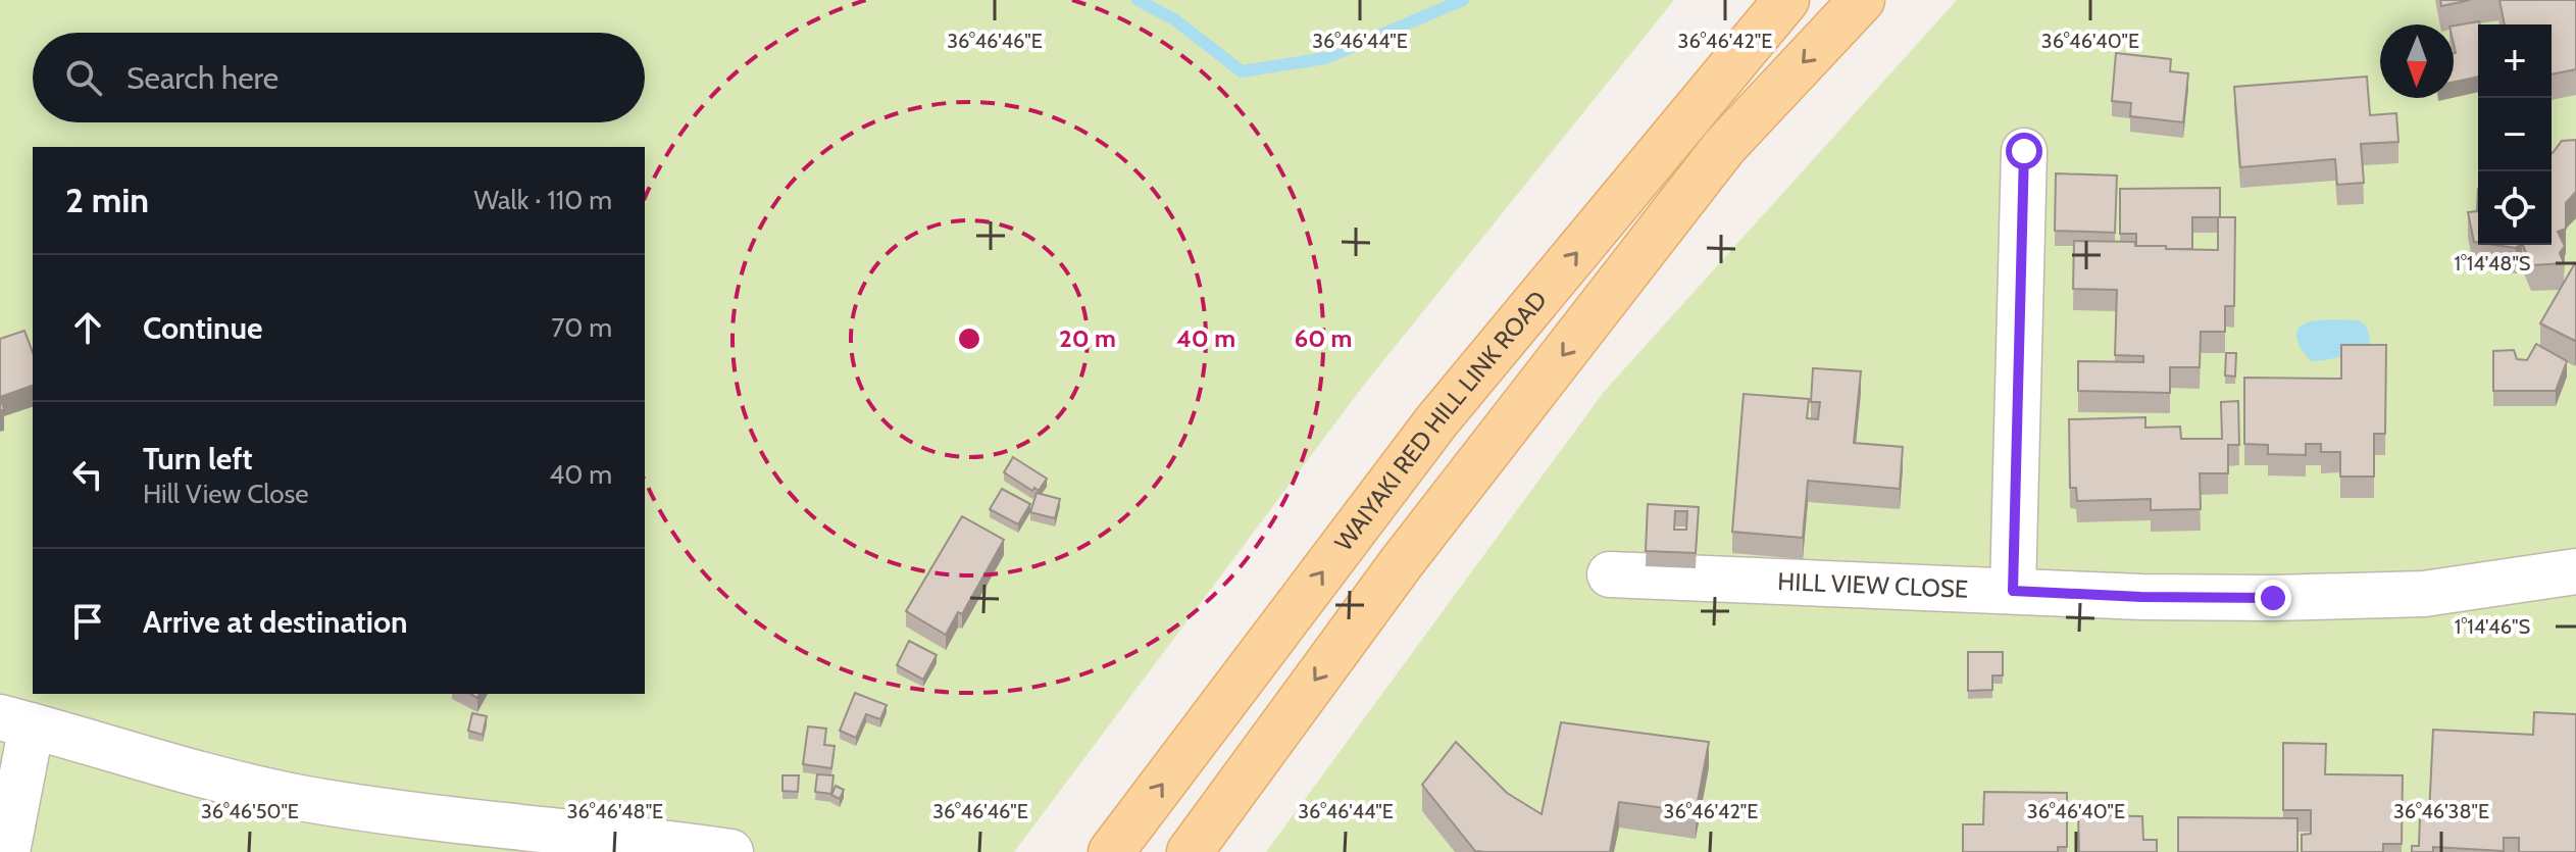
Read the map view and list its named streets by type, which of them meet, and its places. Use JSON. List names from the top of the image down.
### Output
{
  "streets": {
    "main road": ["WAIYAKI RED HILL LINK ROAD"],
    "street": ["HILL VIEW CLOSE"]
  },
  "north": "bottom",
  "page": {
    "map_buttons": ["+", "−"],
    "search": "Search here",
    "heading": ["2 min", "Walk · 110 m"],
    "list": [
      ["Continue", "70 m"],
      ["Turn left", "Hill View Close", "40 m"],
      "Arrive at destination"
    ]
  },
  "coordinates": [
    "36°46'46\"E",
    "36°46'44\"E",
    "36°46'42\"E",
    "36°46'40\"E",
    "1°14'48\"S",
    "1°14'46\"S",
    "36°46'50\"E",
    "36°46'48\"E",
    "36°46'38\"E"
  ],
  "rings": ["20 m", "40 m", "60 m"]
}
